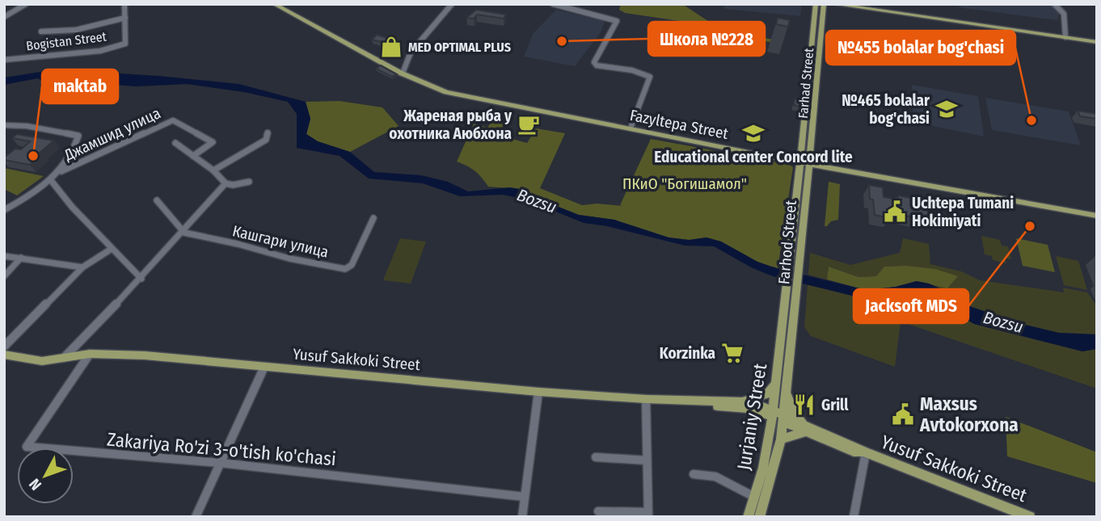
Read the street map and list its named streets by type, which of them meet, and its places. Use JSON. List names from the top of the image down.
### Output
{
  "streets": {
    "main road": [
      "Farhad Street",
      "Fazyltepa Street",
      "Farhod Street",
      "Yusuf Sakkoki Street",
      "Jurjaniy Street"
    ],
    "street": [
      "Bogistan Street",
      "Джамшид улица",
      "Кашгари улица",
      "Zakariya Ro'zi 3-o'tish ko'chasi"
    ]
  },
  "crossings": [
    ["Farhad Street", "Fazyltepa Street"],
    ["Farhad Street", "Farhod Street"],
    ["Fazyltepa Street", "Farhod Street"],
    ["Farhod Street", "Jurjaniy Street"],
    ["Yusuf Sakkoki Street", "Jurjaniy Street"],
    ["Yusuf Sakkoki Street", "Zakariya Ro'zi 3-o'tish ko'chasi"]
  ],
  "water": ["Bozsu"],
  "parks": ["ПКиО \"Богишамол\""],
  "places": {
    "other": [
      "Школа №228",
      "№455 bolalar bog'chasi",
      "maktab",
      "Jacksoft MDS"
    ],
    "shop": ["MED OPTIMAL PLUS"],
    "school or university": ["№465 bolalar bog'chasi", "Educational center Concord lite"],
    "cafe": ["Жареная рыба у охотника Аюбхона"],
    "public building": ["Uchtepa Tumani Hokimiyati", "Maxsus Avtokorxona"],
    "supermarket": ["Korzinka"],
    "restaurant": ["Grill"]
  },
  "north": "bottom left"
}
